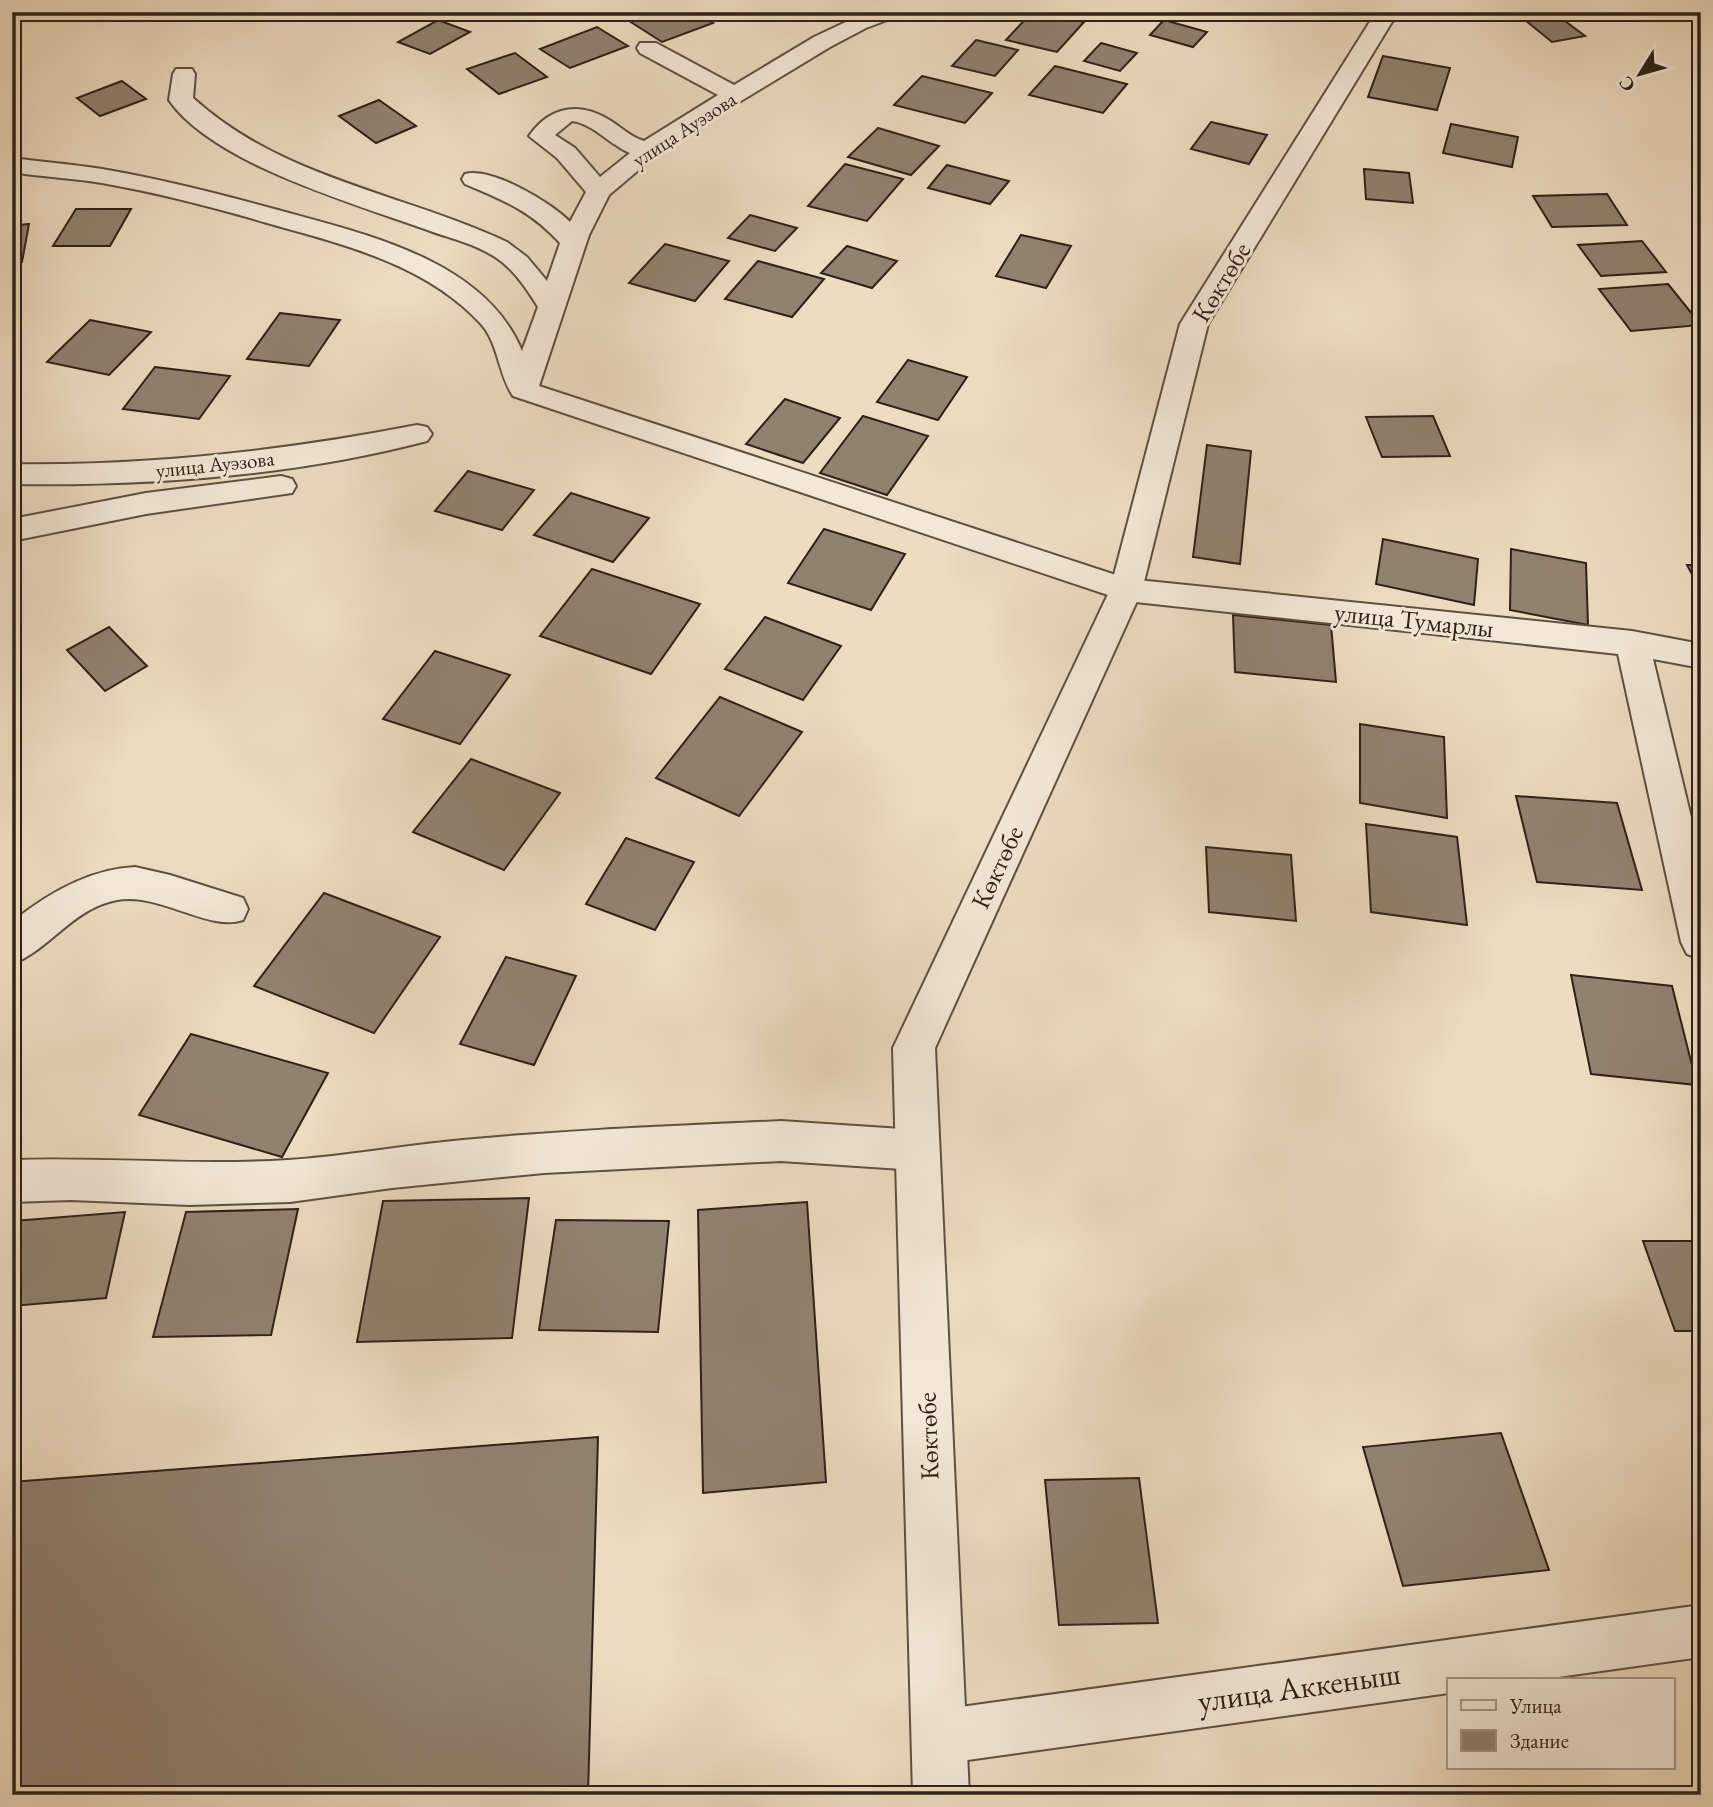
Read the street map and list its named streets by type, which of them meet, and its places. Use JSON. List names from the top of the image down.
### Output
{
  "streets": {
    "street": [
      "улица Ауэзова",
      "Көктөбе",
      "улица Тумарлы",
      "улица Аккеныш"
    ]
  },
  "crossings": [
    ["улица Ауэзова", "улица Тумарлы"],
    ["Көктөбе", "улица Тумарлы"],
    ["Көктөбе", "улица Аккеныш"]
  ],
  "legend": ["Улица", "Здание"],
  "north": "bottom left"
}
